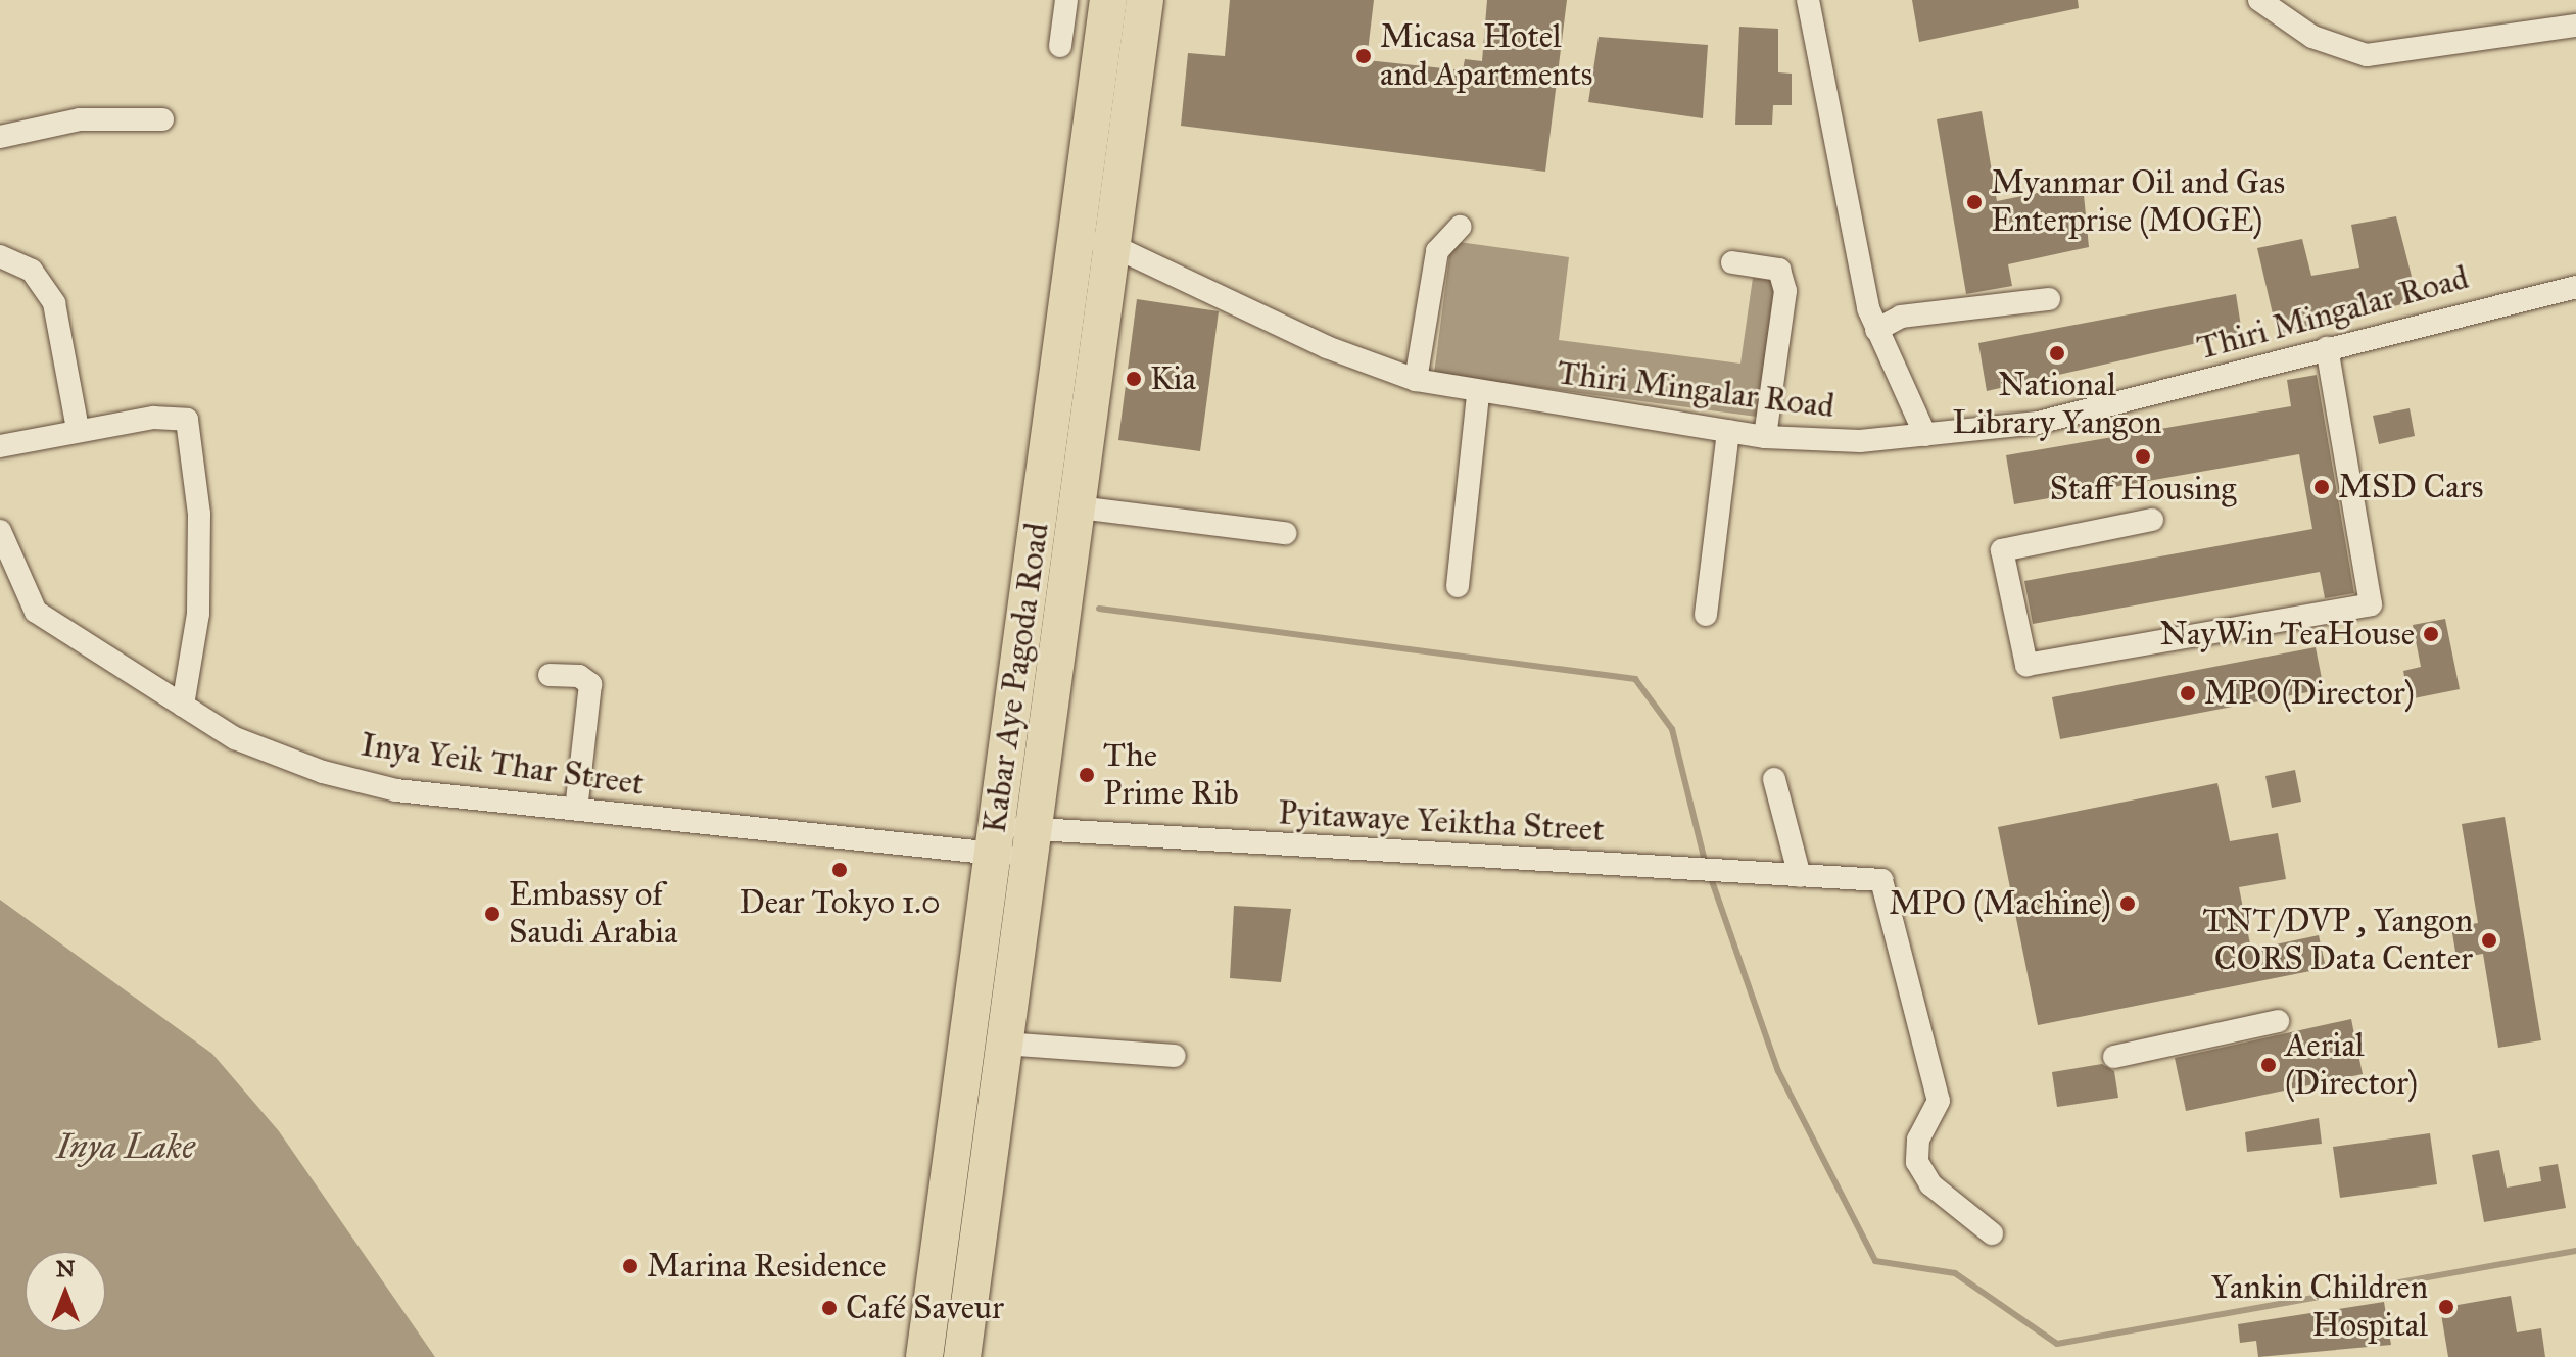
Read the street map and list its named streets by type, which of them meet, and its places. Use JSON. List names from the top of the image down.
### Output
{
  "streets": {
    "main road": ["Kabar Aye Pagoda Road"],
    "street": ["Thiri Mingalar Road", "Inya Yeik Thar Street", "Pyitawaye Yeiktha Street"]
  },
  "crossings": [
    ["Thiri Mingalar Road", "Kabar Aye Pagoda Road"],
    ["Kabar Aye Pagoda Road", "Inya Yeik Thar Street"],
    ["Kabar Aye Pagoda Road", "Pyitawaye Yeiktha Street"],
    ["Inya Yeik Thar Street", "Pyitawaye Yeiktha Street"]
  ],
  "water": ["Inya Lake"],
  "places": [
    "Micasa Hotel and Apartments",
    "Myanmar Oil and Gas Enterprise (MOGE)",
    "National Library Yangon",
    "Kia",
    "Staff Housing",
    "MSD Cars",
    "NayWin TeaHouse",
    "MPO(Director)",
    "The Prime Rib",
    "Dear Tokyo 1.0",
    "MPO (Machine)",
    "Embassy of Saudi Arabia",
    "TNT/DVP , Yangon CORS Data Center",
    "Aerial (Director)",
    "Marina Residence",
    "Yankin Children Hospital",
    "Café Saveur"
  ],
  "north": "top"
}
